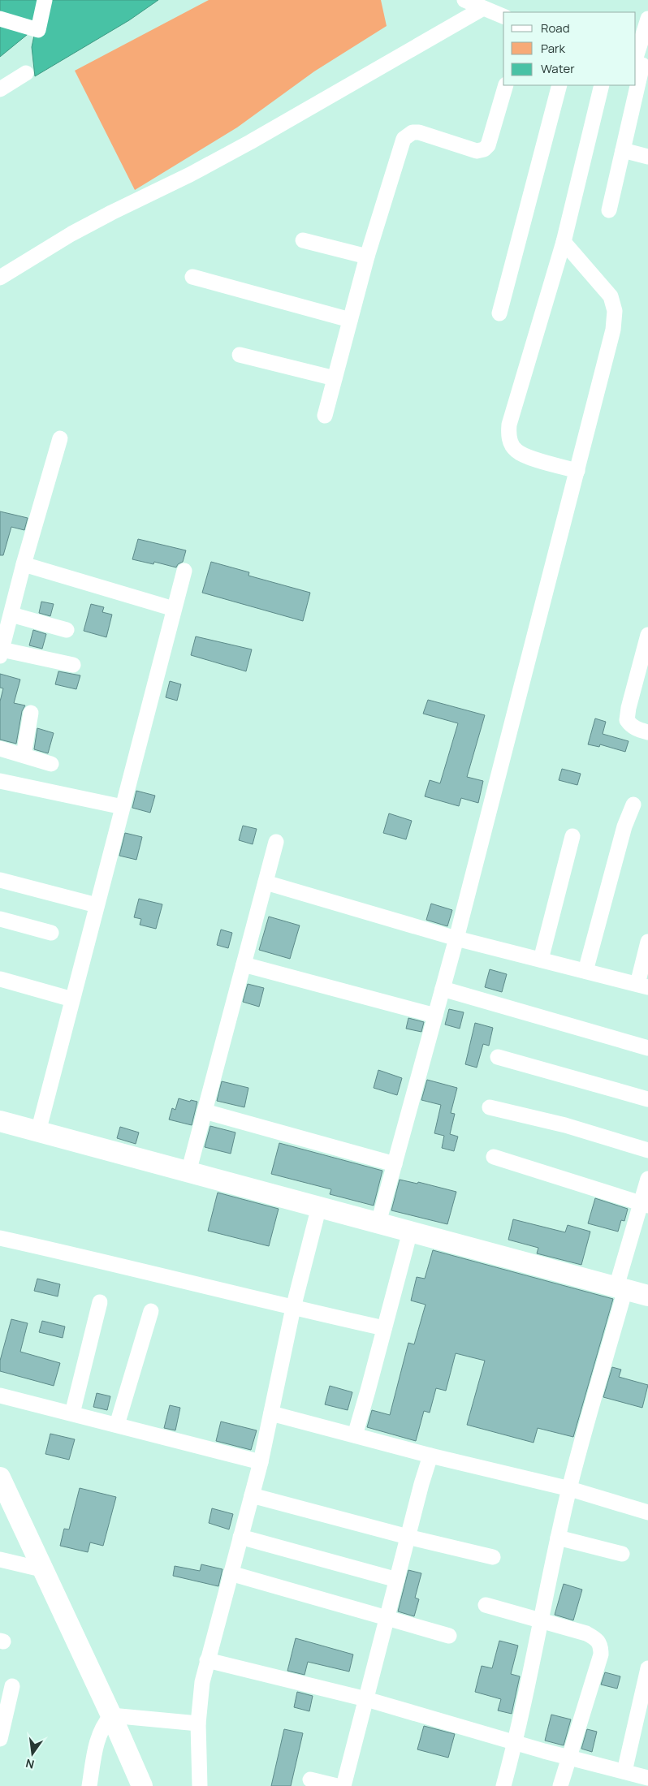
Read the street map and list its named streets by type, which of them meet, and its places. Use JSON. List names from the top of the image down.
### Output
{
  "legend": ["Road", "Park", "Water"],
  "north": "bottom"
}
